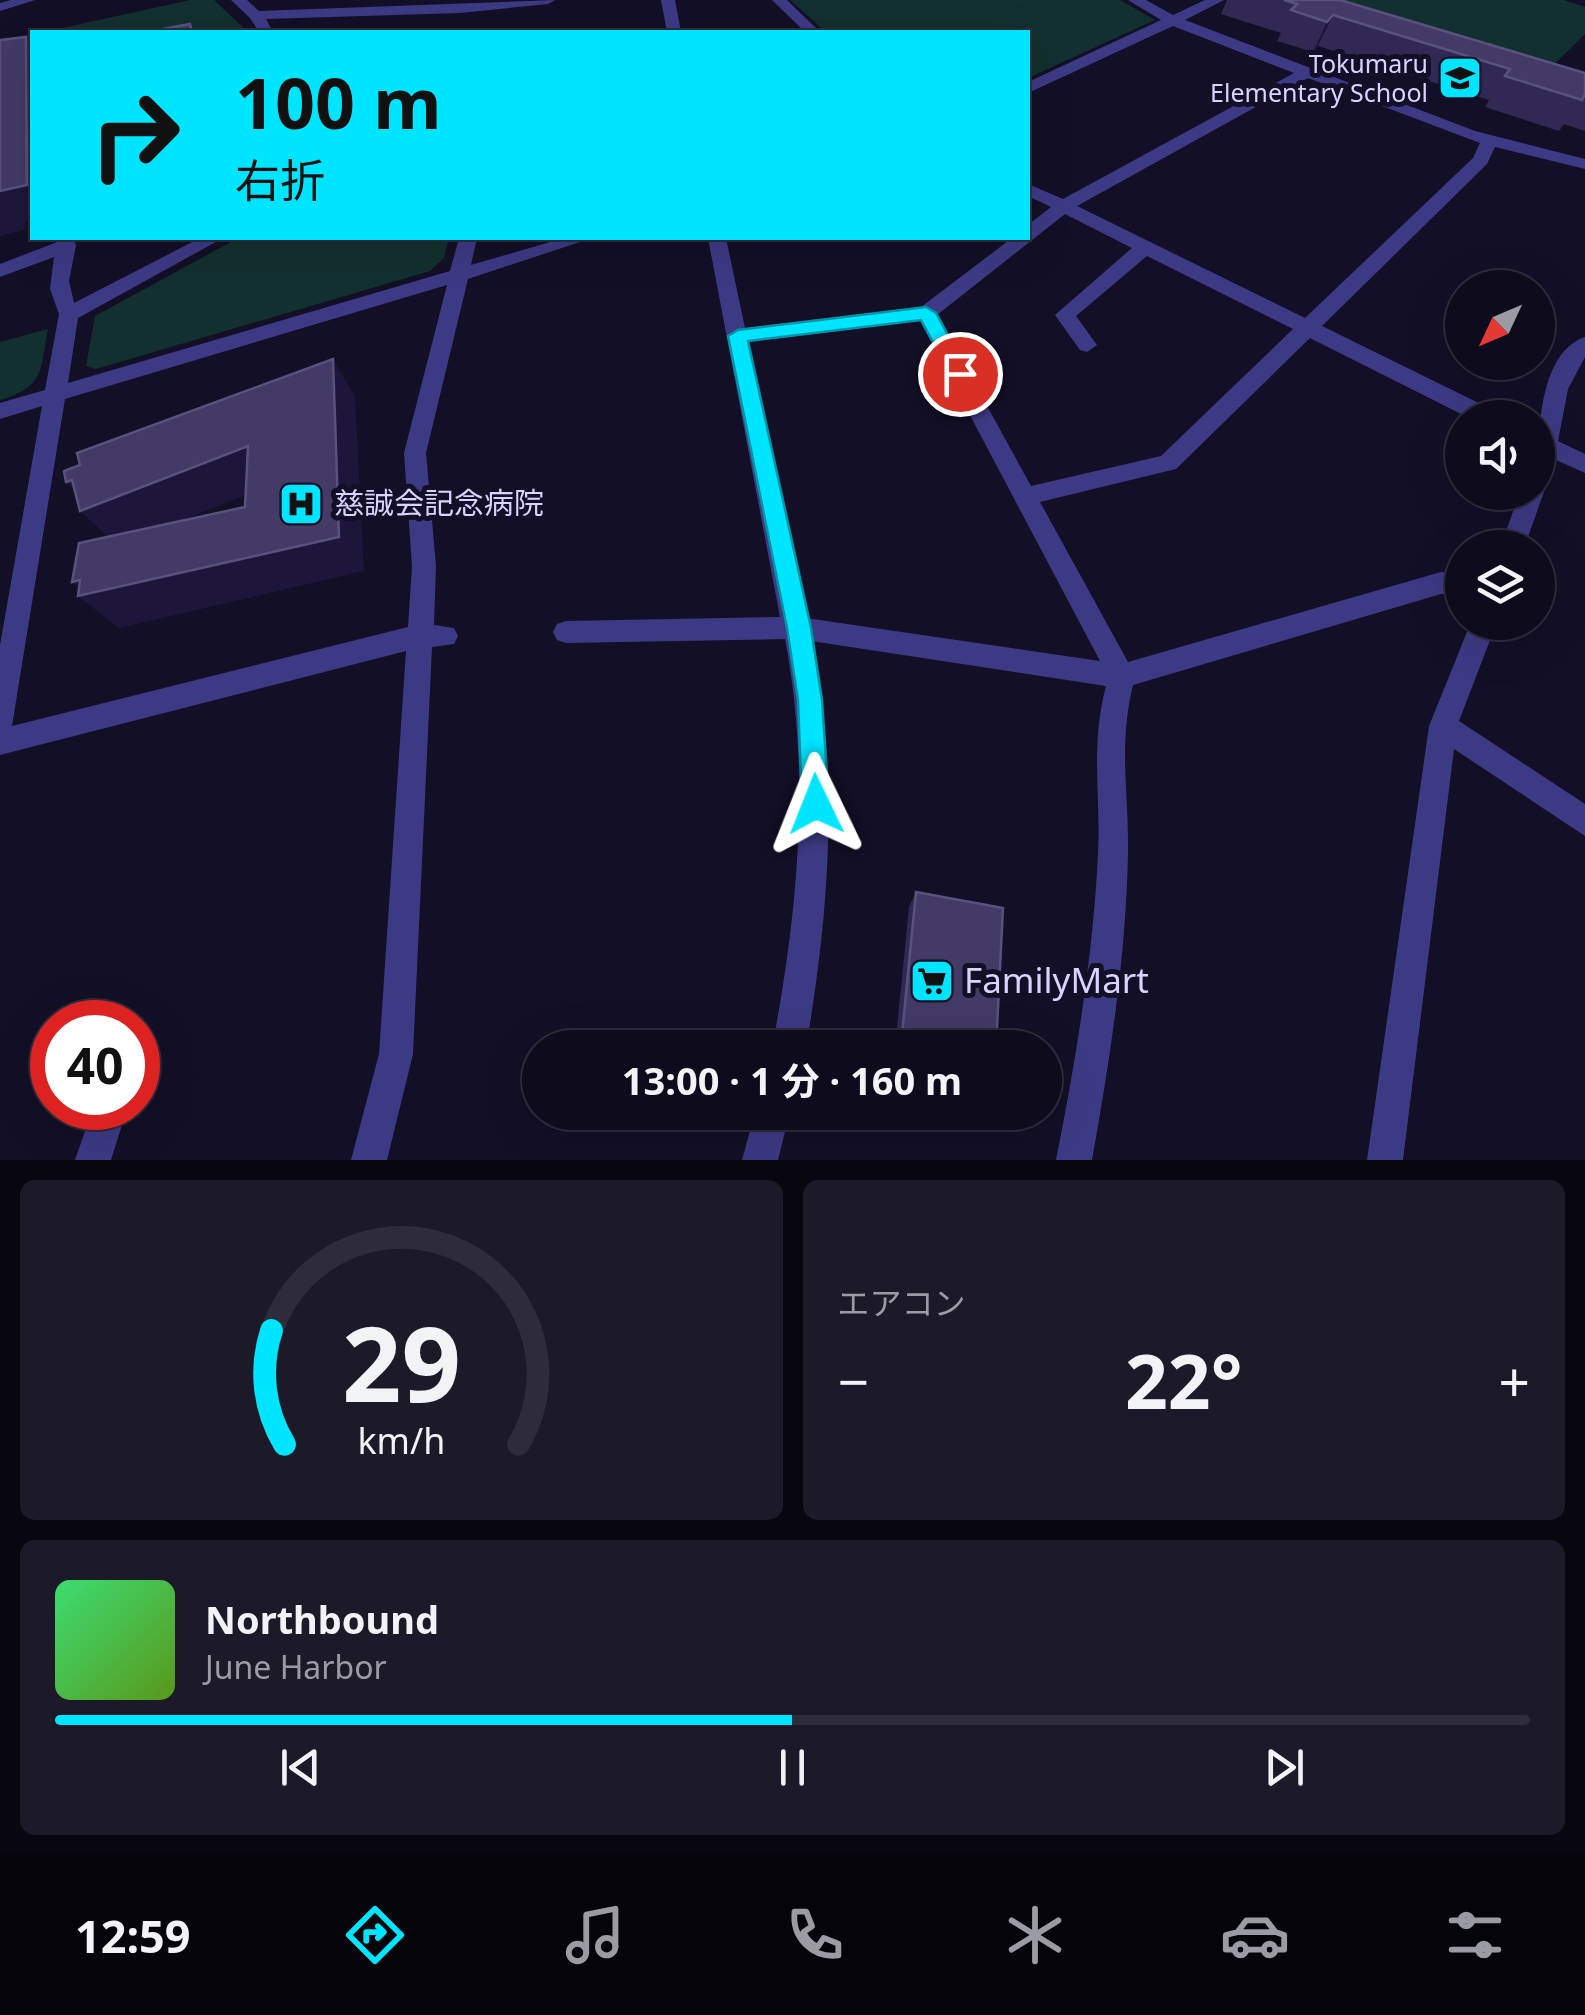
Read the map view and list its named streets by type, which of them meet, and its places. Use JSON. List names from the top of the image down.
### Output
{
  "places": {
    "school or university": ["Tokumaru Elementary School"],
    "hospital": ["慈誠会記念病院"],
    "supermarket": ["FamilyMart"]
  },
  "north": "bottom left",
  "page": {
    "turn": ["100 m", "右折"],
    "limit": "40",
    "trip": "13:00 · 1 分 · 160 m",
    "tile": "エアコン",
    "heat": ["−", "22°", "+"],
    "song": ["Northbound", "June Harbor"],
    "tabs": "12:59",
    "gauge": ["29", "km/h"]
  }
}
